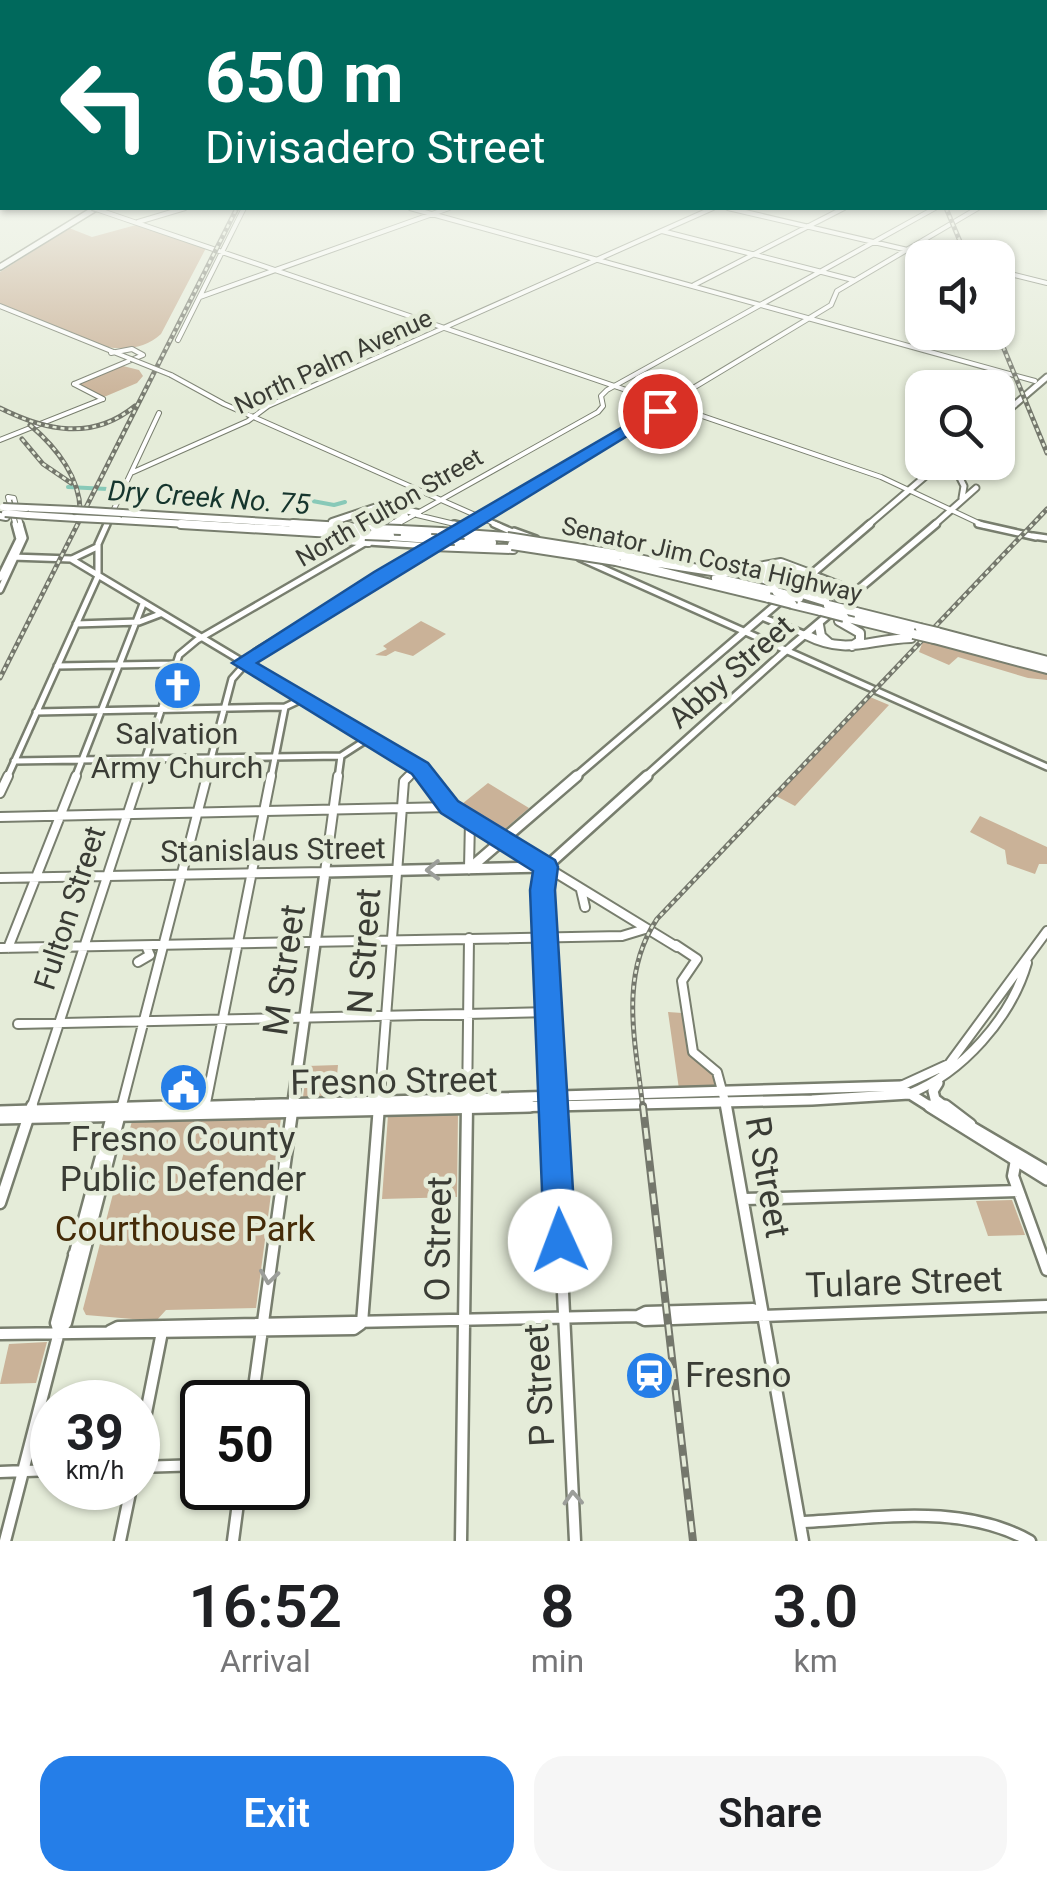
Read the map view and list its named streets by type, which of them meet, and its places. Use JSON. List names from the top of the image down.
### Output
{
  "streets": {
    "highway": ["Senator Jim Costa Highway"],
    "main road": [
      "North Palm Avenue",
      "North Fulton Street",
      "Abby Street",
      "Stanislaus Street",
      "Fulton Street",
      "N Street",
      "M Street",
      "Fresno Street",
      "R Street",
      "O Street",
      "Tulare Street",
      "P Street"
    ]
  },
  "crossings": [
    ["North Fulton Street", "Senator Jim Costa Highway"],
    ["North Fulton Street", "Fulton Street"],
    ["Abby Street", "Stanislaus Street"],
    ["Abby Street", "P Street"],
    ["Stanislaus Street", "Fulton Street"],
    ["Stanislaus Street", "N Street"],
    ["Stanislaus Street", "M Street"],
    ["Stanislaus Street", "P Street"],
    ["Fulton Street", "Fresno Street"],
    ["N Street", "Fresno Street"],
    ["N Street", "Tulare Street"],
    ["M Street", "Fresno Street"],
    ["M Street", "Tulare Street"],
    ["Fresno Street", "R Street"],
    ["Fresno Street", "O Street"],
    ["Fresno Street", "P Street"],
    ["R Street", "Tulare Street"],
    ["O Street", "Tulare Street"],
    ["Tulare Street", "P Street"]
  ],
  "one_way": ["M Street"],
  "water": ["Dry Creek No. 75"],
  "parks": ["Courthouse Park"],
  "places": {
    "church": ["Salvation Army Church"],
    "public building": ["Fresno County Public Defender"],
    "station": ["Fresno"]
  },
  "page": {
    "turn": ["650 m", "Divisadero Street"],
    "speed": "39 km/h",
    "limit": "50",
    "eta": [
      "16:52",
      "Arrival",
      "8",
      "min",
      "3.0",
      "km"
    ],
    "buttons": ["Exit", "Share"]
  }
}
